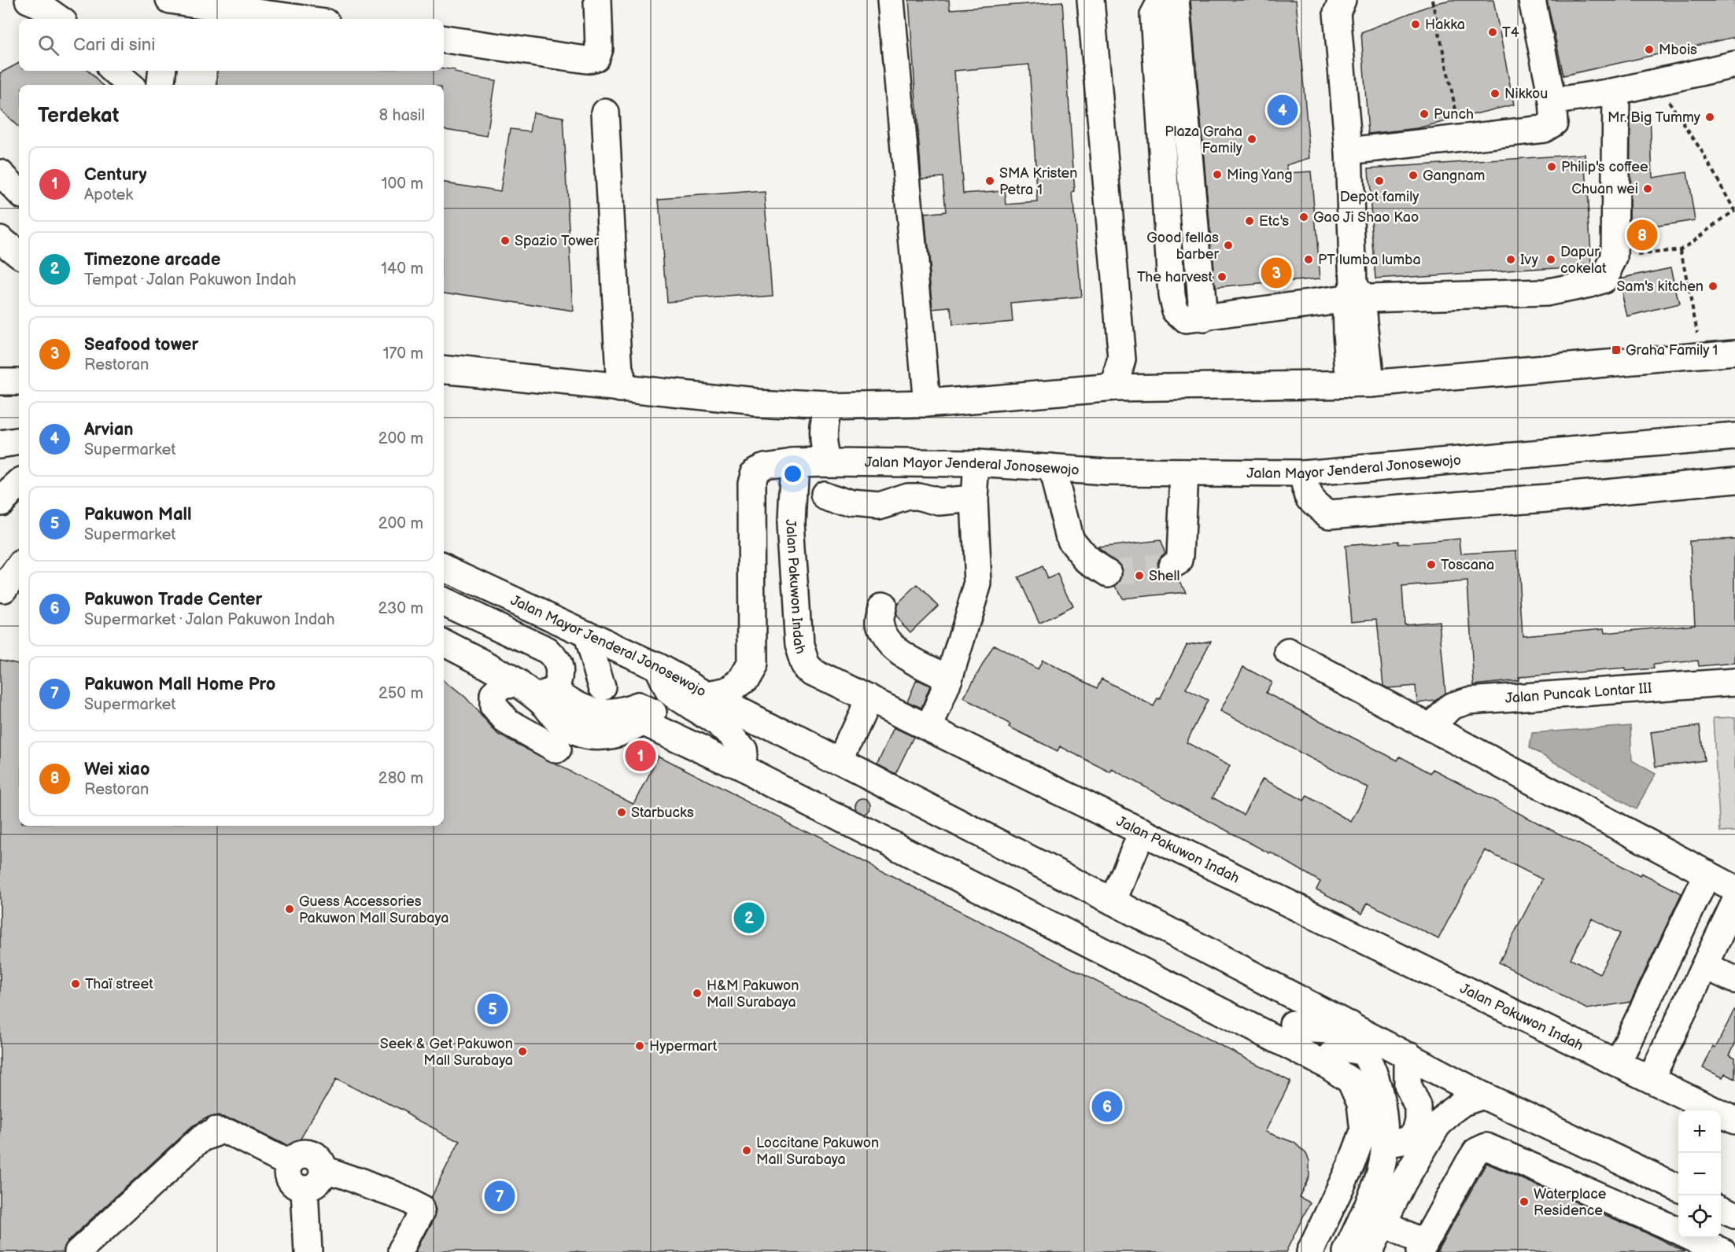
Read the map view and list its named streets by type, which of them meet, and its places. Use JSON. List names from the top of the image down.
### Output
{
  "streets": {
    "street": ["Jalan Mayor Jenderal Jonosewojo", "Jalan Pakuwon Indah", "Jalan Puncak Lontar III"]
  },
  "crossings": [
    ["Jalan Mayor Jenderal Jonosewojo", "Jalan Pakuwon Indah"]
  ],
  "places": {
    "other": [
      "Hakka",
      "T4",
      "Mbois",
      "Nikkou",
      "Punch",
      "Mr. Big Tummy",
      "Plaza Graha Family",
      "Philip's coffee",
      "Ming Yang",
      "Gangnam",
      "SMA Kristen Petra 1",
      "Depot family",
      "Chuan wei",
      "Gao Ji Shao Kao",
      "Etc's",
      "Spazio Tower",
      "Good fellas barber",
      "PT lumba lumba",
      "Ivy",
      "Dapur cokelat",
      "The harvest",
      "Sam's kitchen",
      "Toscana",
      "Shell",
      "Starbucks",
      "Guess Accessories Pakuwon Mall Surabaya",
      "Thaï street",
      "H&M Pakuwon Mall Surabaya",
      "Hypermart",
      "Seek & Get Pakuwon Mall Surabaya",
      "Loccitane Pakuwon Mall Surabaya",
      "Waterplace Residence"
    ],
    "transit": ["Graha Family 1"]
  },
  "page": {
    "search": "Cari di sini",
    "heading": ["Terdekat", "8 hasil"],
    "pins": [
      "4",
      "8",
      "3",
      "1",
      "2",
      "5",
      "6",
      "7"
    ],
    "list": [
      {
        "mark": "1",
        "name": "Century",
        "note": "Apotek",
        "value": "100 m"
      },
      {
        "mark": "2",
        "name": "Timezone arcade",
        "note": "Tempat · Jalan Pakuwon Indah",
        "value": "140 m"
      },
      {
        "mark": "3",
        "name": "Seafood tower",
        "note": "Restoran",
        "value": "170 m"
      },
      {
        "mark": "4",
        "name": "Arvian",
        "note": "Supermarket",
        "value": "200 m"
      },
      {
        "mark": "5",
        "name": "Pakuwon Mall",
        "note": "Supermarket",
        "value": "200 m"
      },
      {
        "mark": "6",
        "name": "Pakuwon Trade Center",
        "note": "Supermarket · Jalan Pakuwon Indah",
        "value": "230 m"
      },
      {
        "mark": "7",
        "name": "Pakuwon Mall Home Pro",
        "note": "Supermarket",
        "value": "250 m"
      },
      {
        "mark": "8",
        "name": "Wei xiao",
        "note": "Restoran",
        "value": "280 m"
      }
    ],
    "map_buttons": ["+", "−"]
  }
}
